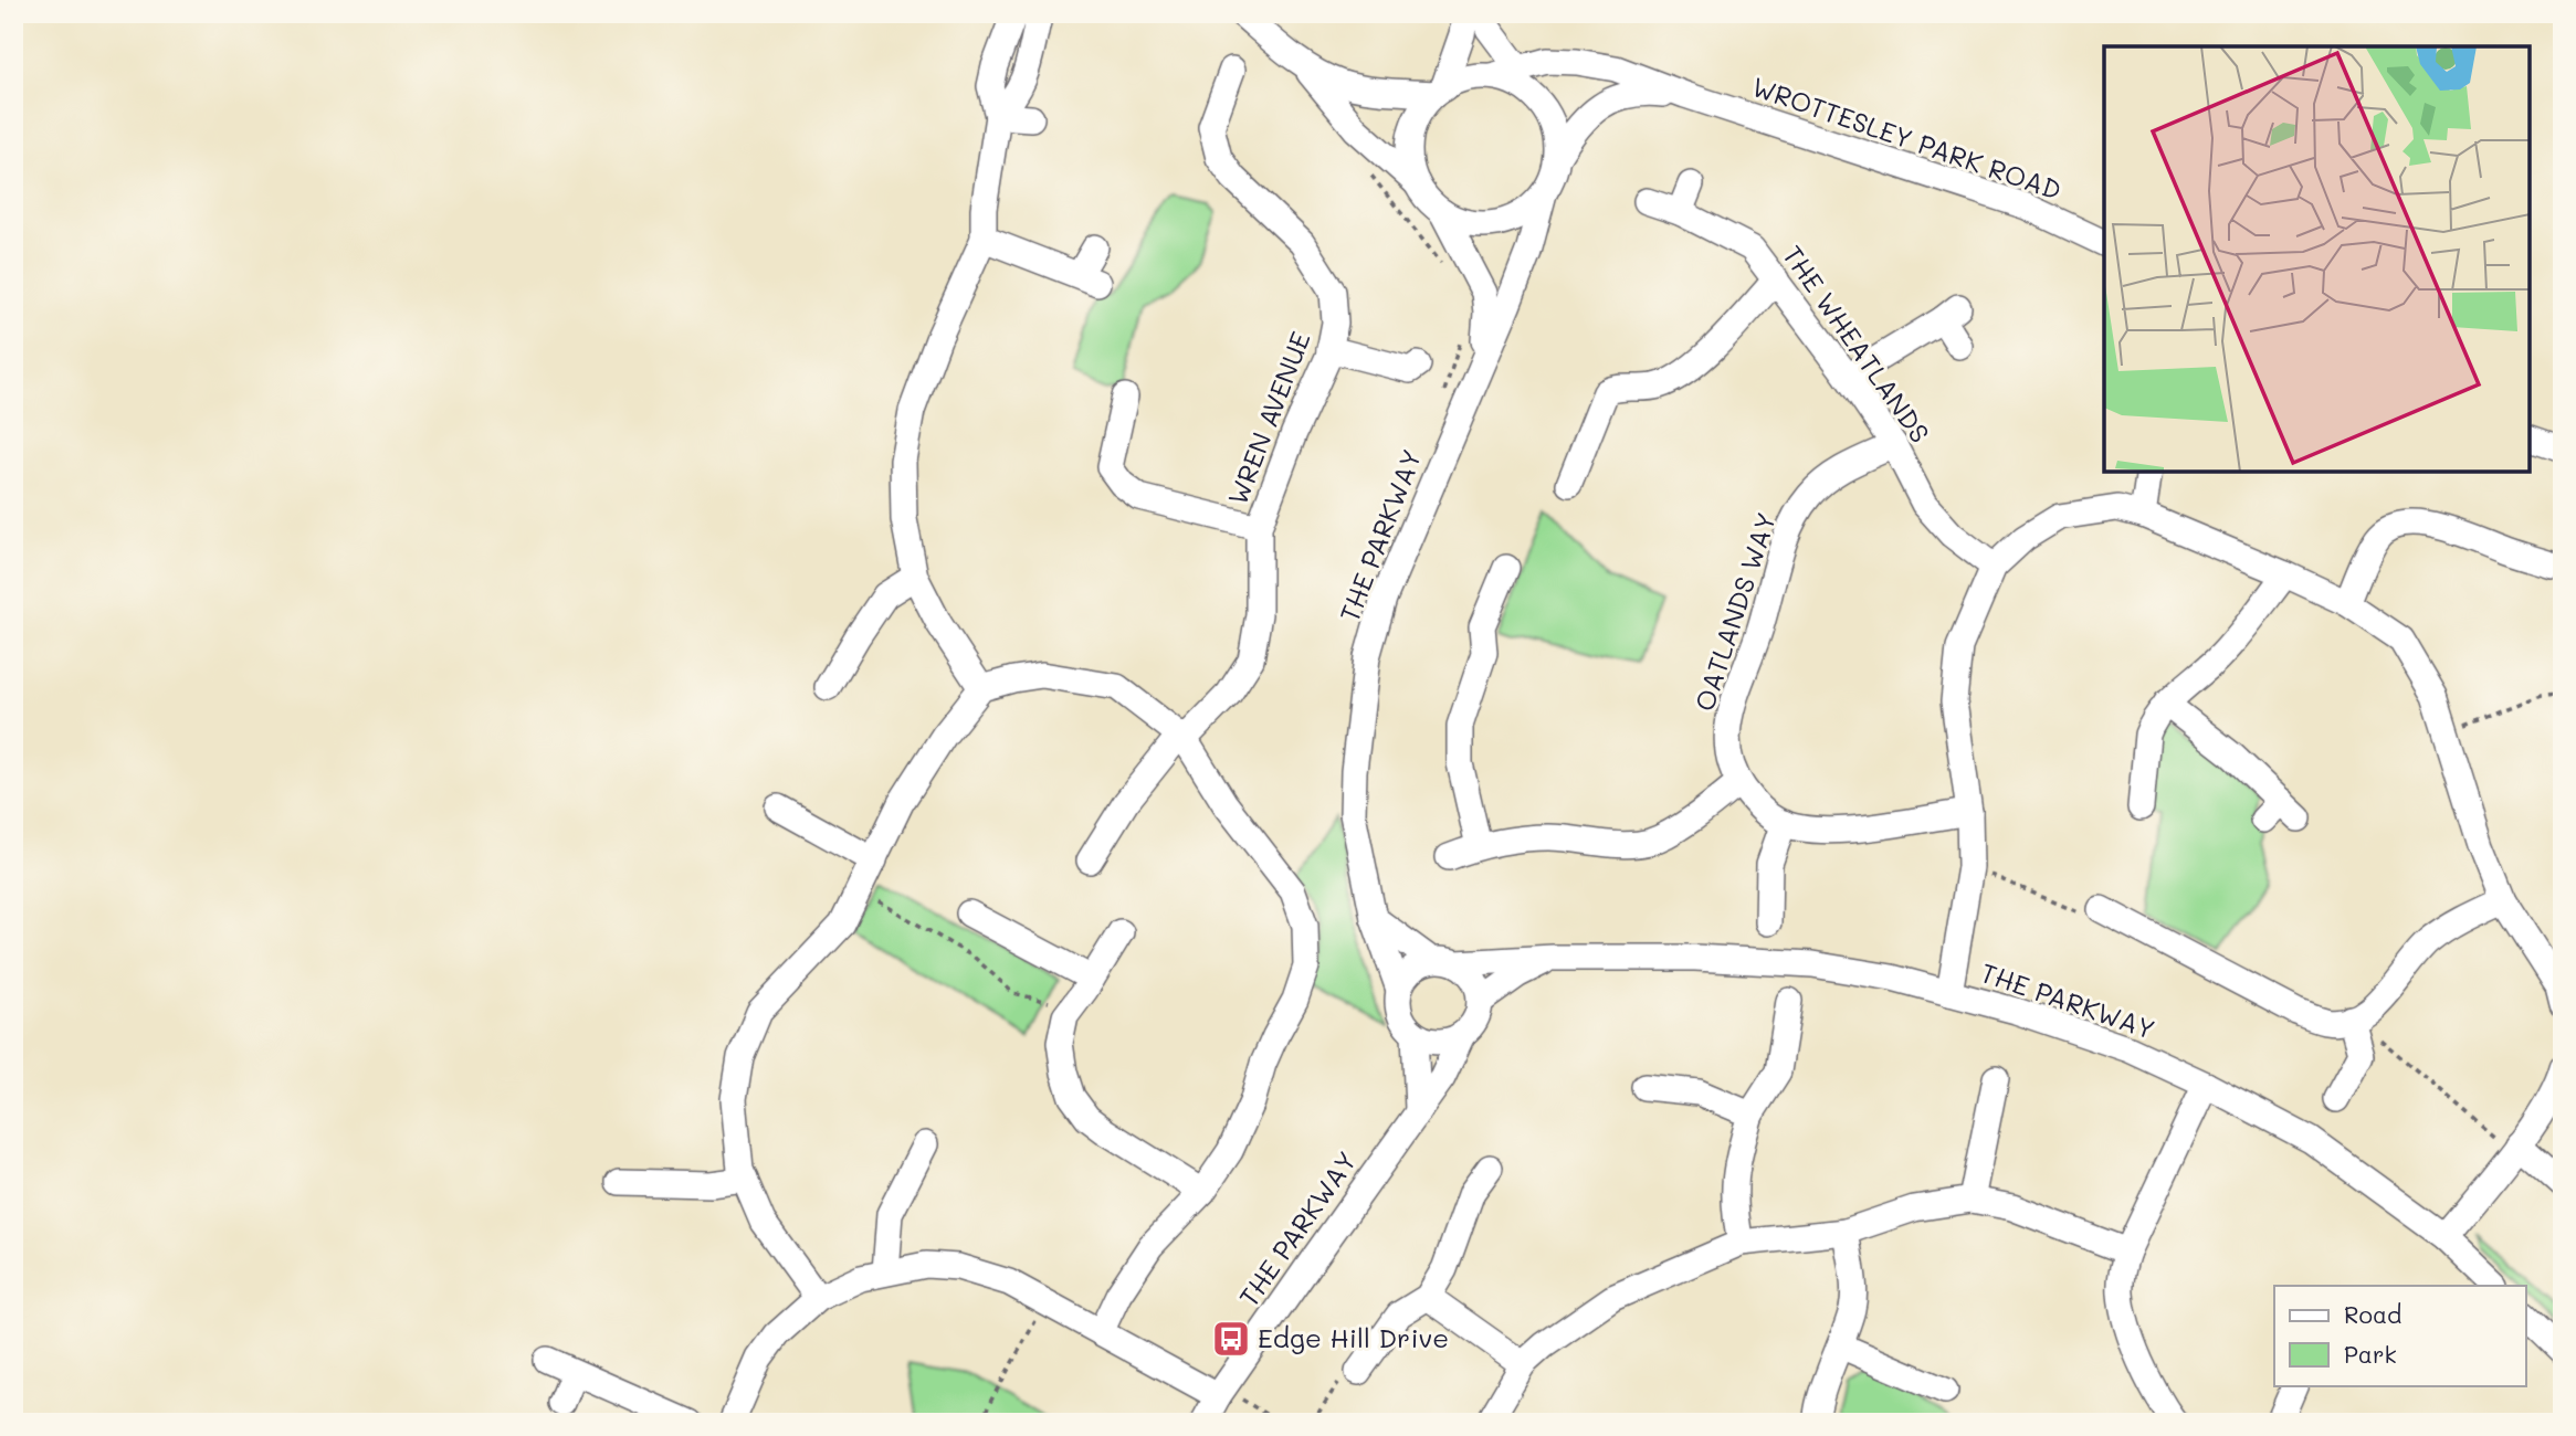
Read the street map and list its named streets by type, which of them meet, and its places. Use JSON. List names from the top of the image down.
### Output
{
  "streets": {
    "street": [
      "WROTTESLEY PARK ROAD",
      "THE WHEATLANDS",
      "WREN AVENUE",
      "THE PARKWAY",
      "OATLANDS WAY"
    ]
  },
  "crossings": [
    ["WROTTESLEY PARK ROAD", "THE PARKWAY"],
    ["THE WHEATLANDS", "OATLANDS WAY"]
  ],
  "places": {
    "bus stop": ["Edge Hill Drive"]
  },
  "legend": ["Road", "Park"]
}
